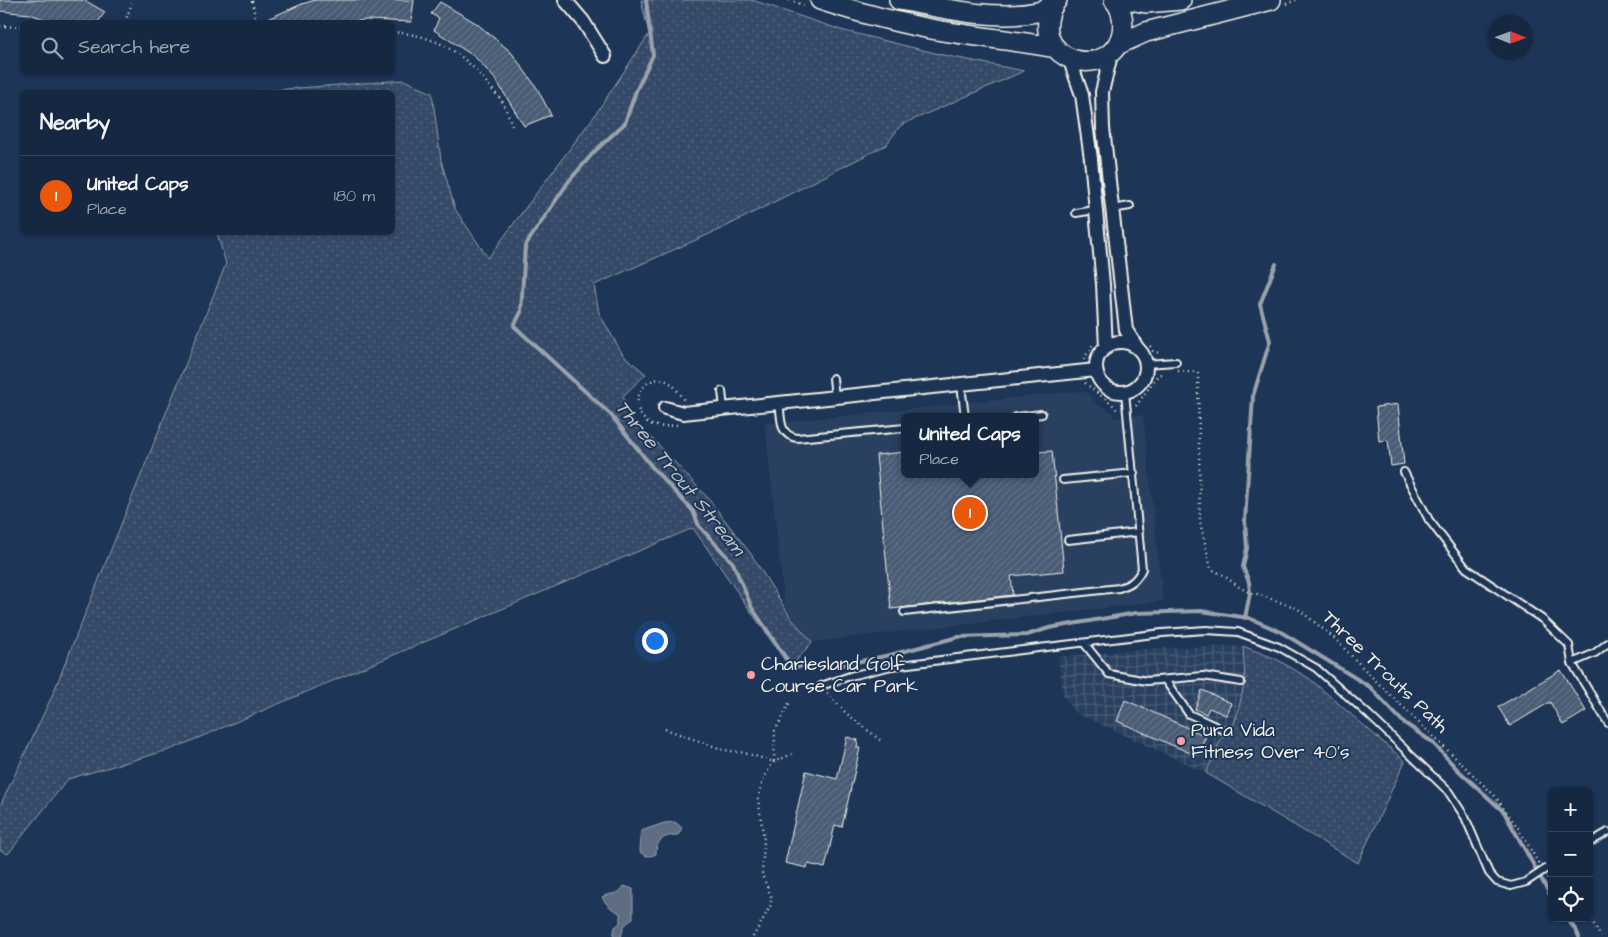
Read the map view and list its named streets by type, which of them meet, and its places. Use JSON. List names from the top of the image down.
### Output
{
  "streets": {
    "path": ["Three Trouts Path"]
  },
  "water": ["Three Trout Stream"],
  "places": ["Charlesland Golf Course Car Park", "Pura Vida Fitness Over 40’s"],
  "north": "right",
  "page": {
    "search": "Search here",
    "heading": "Nearby",
    "list": [
      {
        "mark": "1",
        "name": "United Caps",
        "note": "Place",
        "value": "180 m"
      }
    ],
    "popup": ["United Caps", "Place"],
    "pins": "1",
    "map_buttons": ["+", "−"]
  }
}
